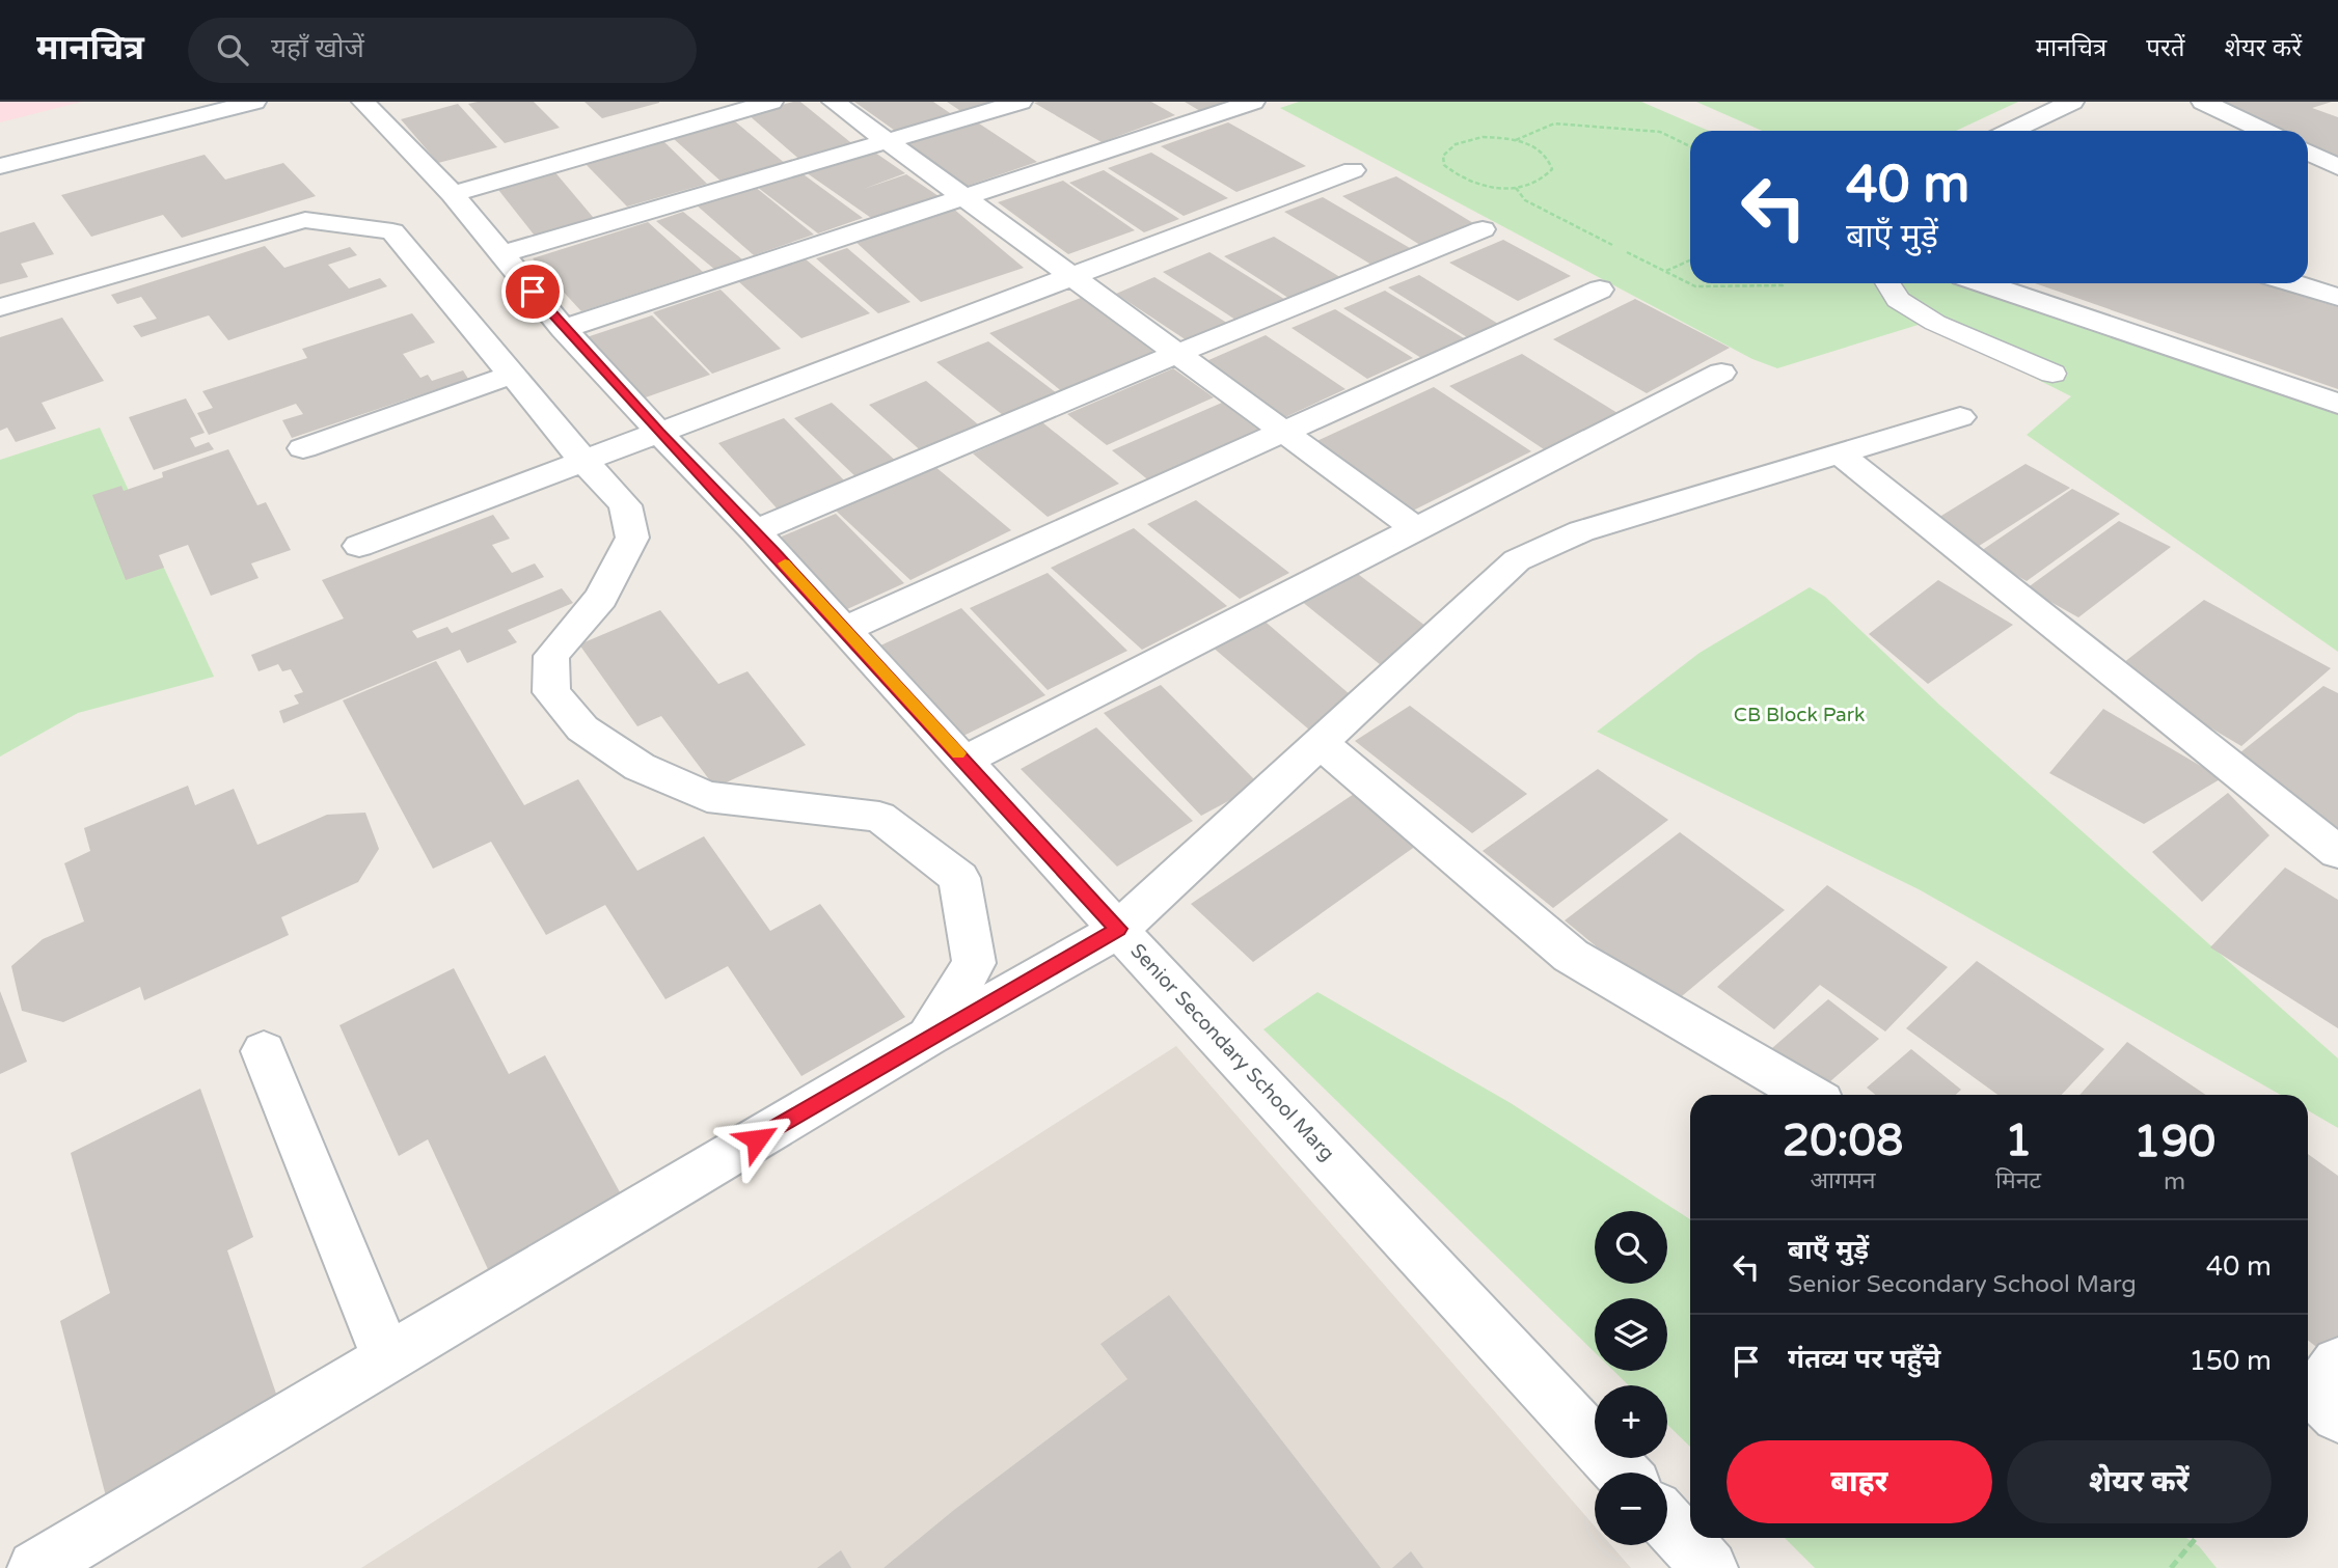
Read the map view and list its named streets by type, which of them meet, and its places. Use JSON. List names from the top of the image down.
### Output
{
  "streets": {
    "street": ["Senior Secondary School Marg"]
  },
  "parks": ["CB Block Park"],
  "page": {
    "header": "मानचित्र",
    "search": "यहाँ खोजें",
    "nav": ["मानचित्र", "परतें", "शेयर करें"],
    "turn": ["40 m", "बाएँ मुड़ें"],
    "eta": [
      "20:08",
      "आगमन",
      "1",
      "मिनट",
      "190",
      "m"
    ],
    "map_buttons": ["+", "−"],
    "list": [
      {
        "name": "बाएँ मुड़ें",
        "note": "Senior Secondary School Marg",
        "value": "40 m"
      },
      {
        "name": "गंतव्य पर पहुँचे",
        "value": "150 m"
      }
    ],
    "buttons": ["बाहर", "शेयर करें"]
  }
}
